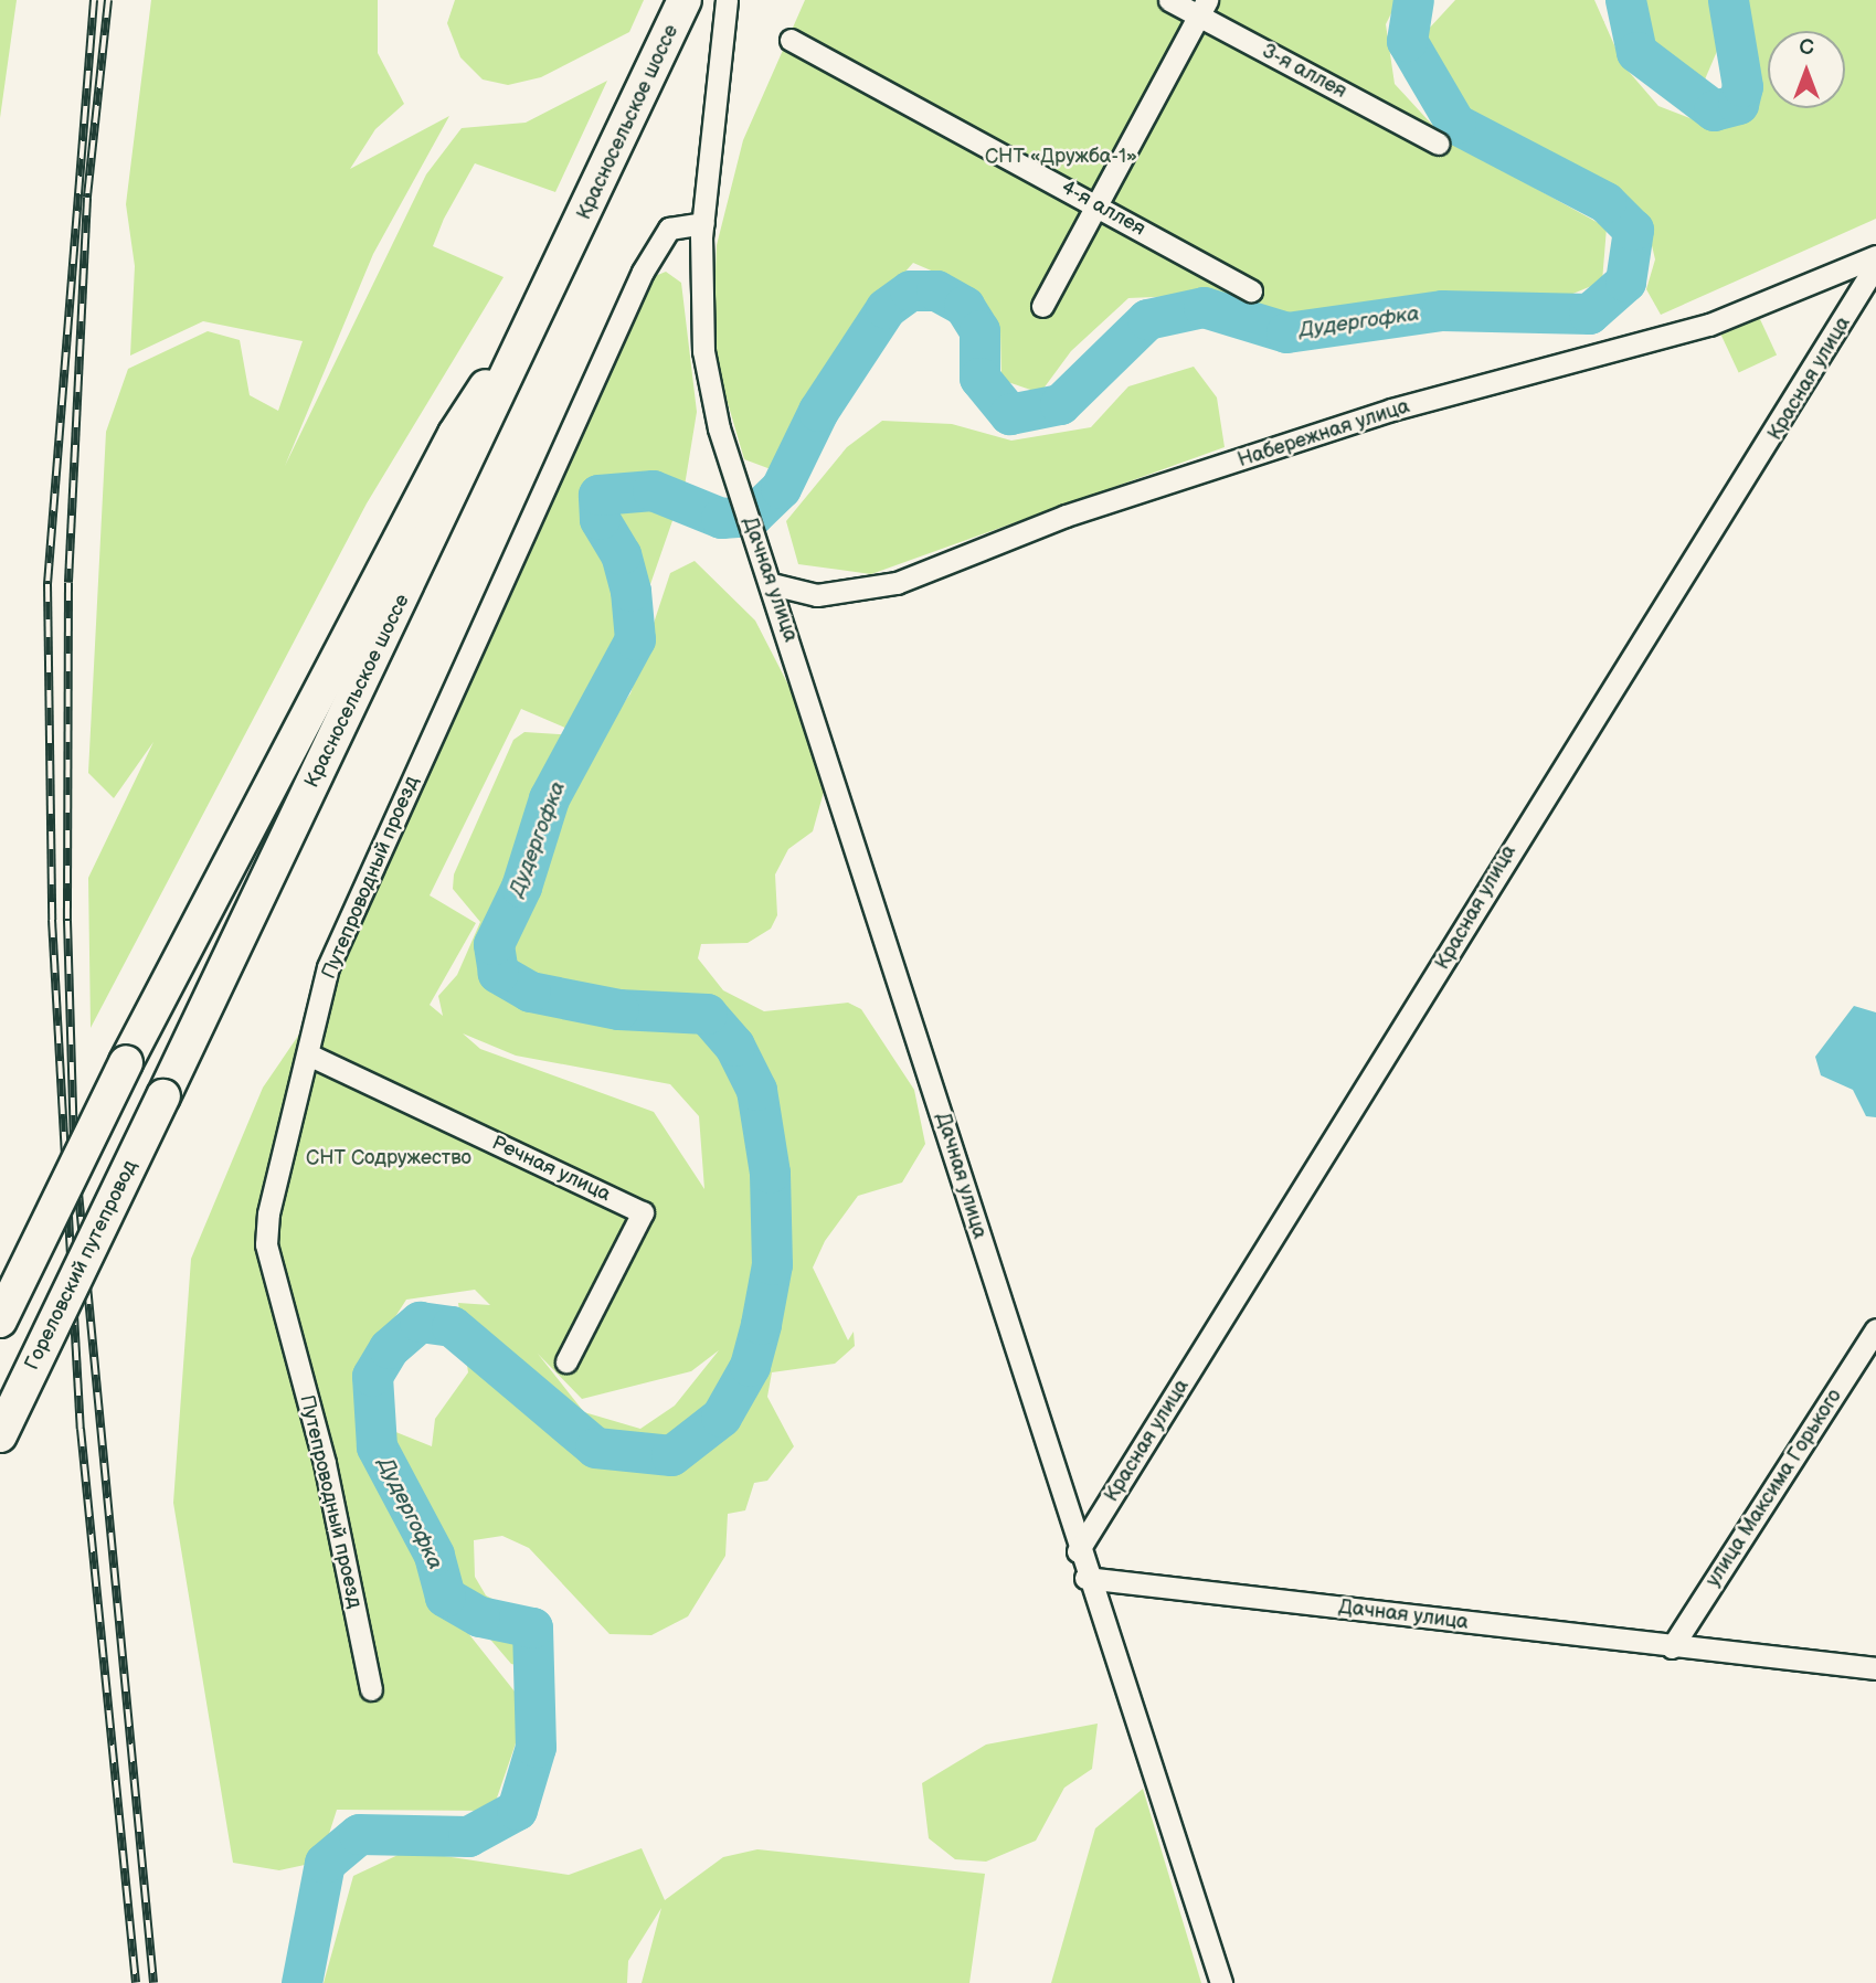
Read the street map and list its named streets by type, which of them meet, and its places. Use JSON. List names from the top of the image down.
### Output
{
  "streets": {
    "highway": ["Красносельское шоссе", "Гореловский путепровод"],
    "street": [
      "3-я аллея",
      "4-я аллея",
      "Красная улица",
      "Набережная улица",
      "Дачная улица",
      "Путепроводный проезд",
      "Речная улица",
      "улица Максима Горького"
    ]
  },
  "crossings": [
    ["Красносельское шоссе", "Гореловский путепровод"],
    ["Красная улица", "Дачная улица"],
    ["Набережная улица", "Дачная улица"],
    ["Дачная улица", "Путепроводный проезд"],
    ["Дачная улица", "улица Максима Горького"],
    ["Путепроводный проезд", "Речная улица"]
  ],
  "water": ["Дудергофка"],
  "parks": ["СНТ «Дружба-1»", "СНТ Содружество"],
  "north": "top"
}
